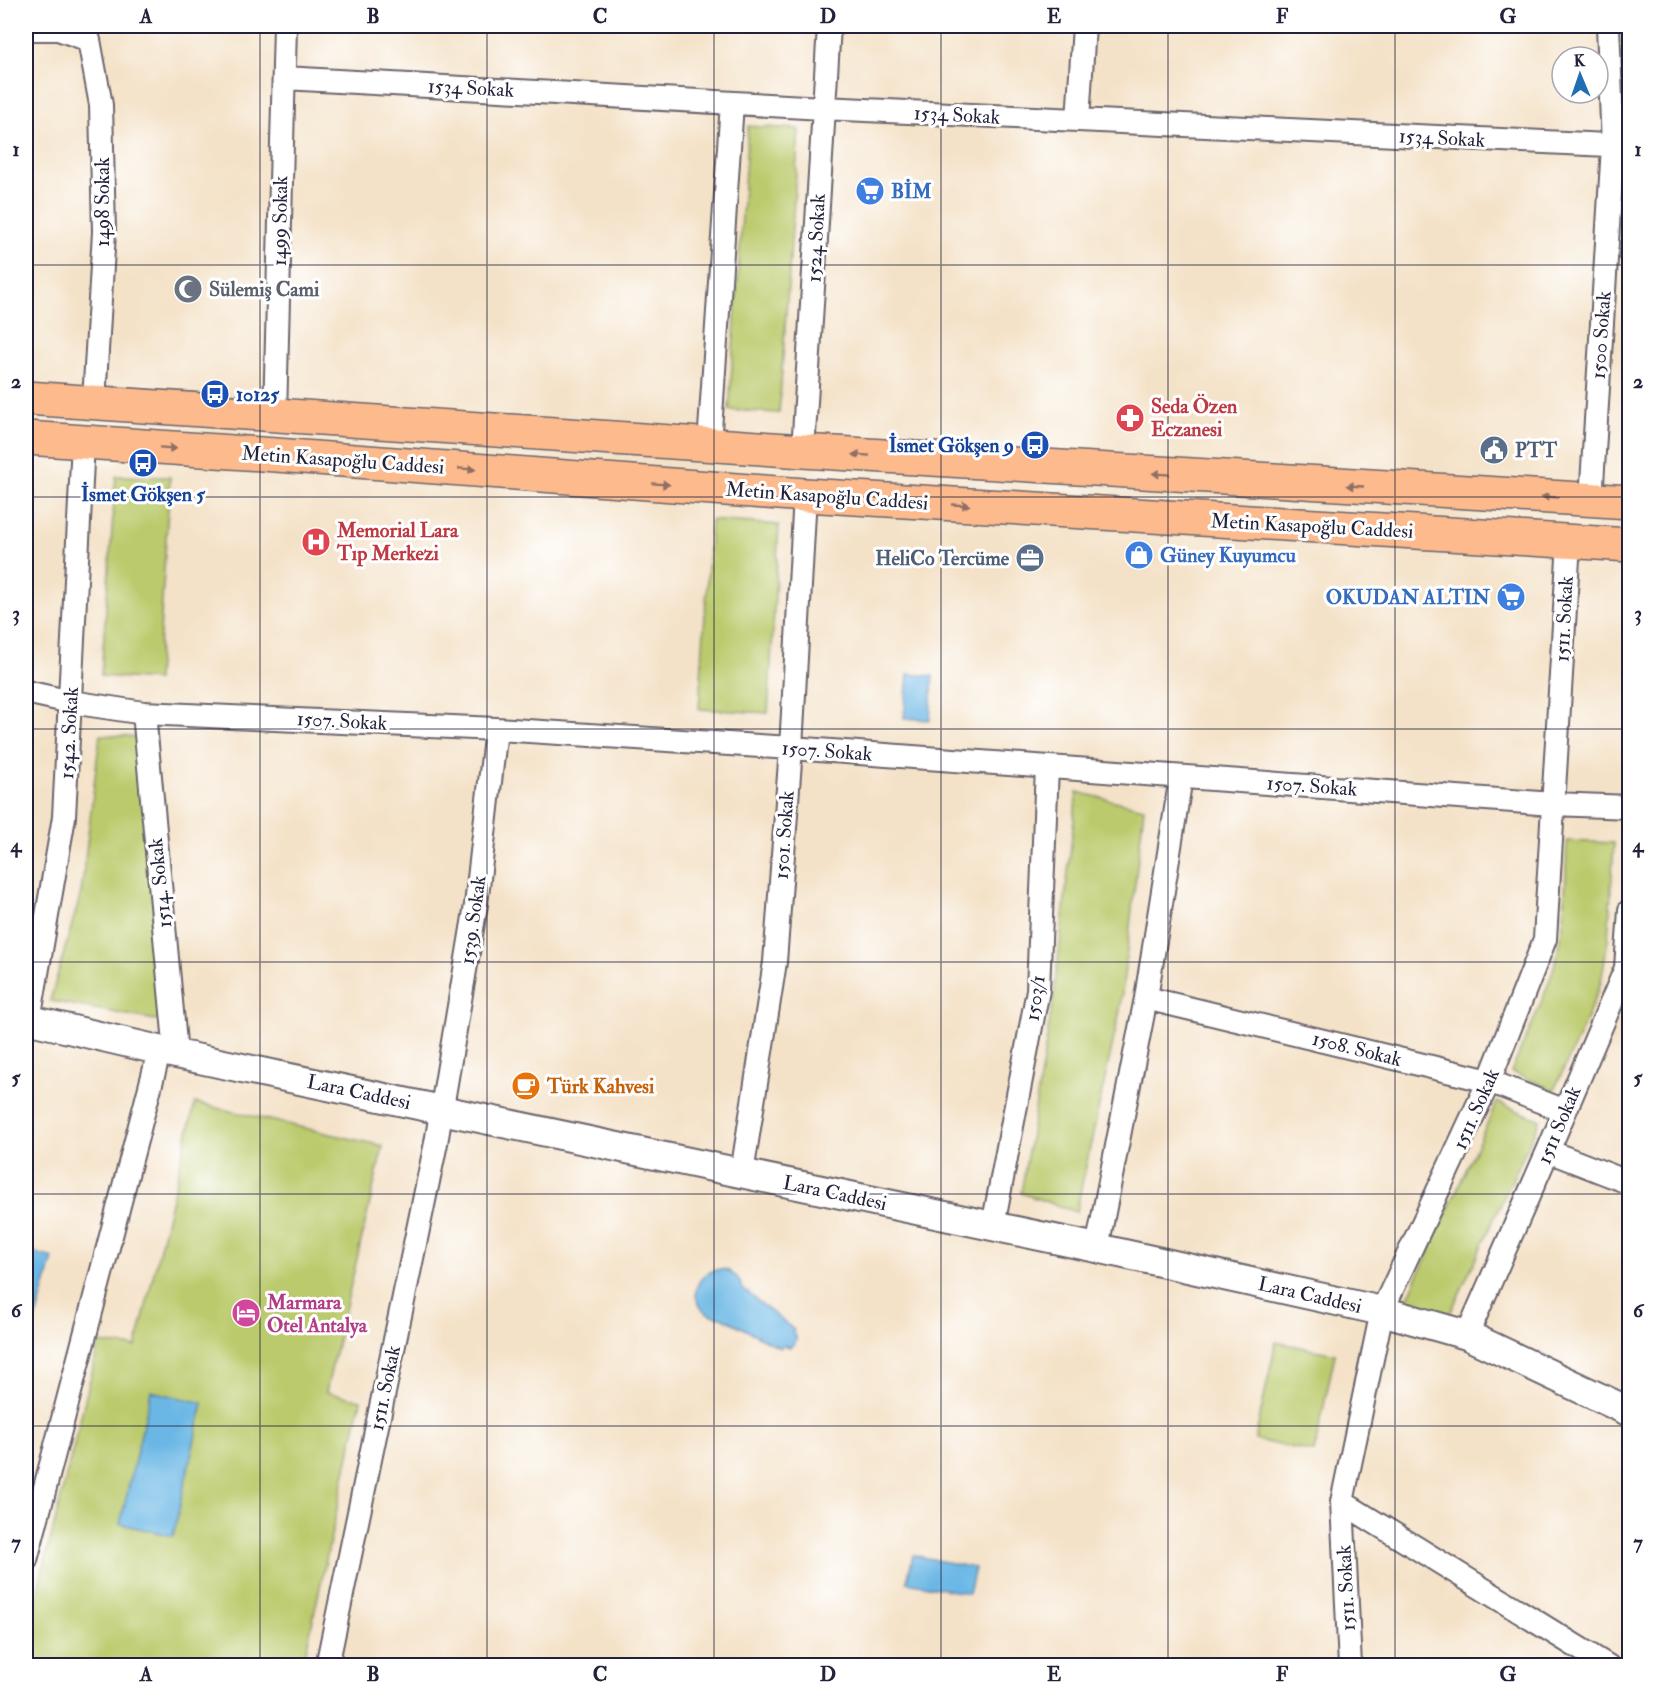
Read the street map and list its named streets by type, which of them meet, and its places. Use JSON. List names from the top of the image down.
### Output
{
  "streets": {
    "main road": ["Metin Kasapoğlu Caddesi"],
    "street": [
      "1534 Sokak",
      "1498 Sokak",
      "1499 Sokak",
      "1524 Sokak",
      "1500 Sokak",
      "1511. Sokak",
      "1507. Sokak",
      "1542. Sokak",
      "1501. Sokak",
      "1514. Sokak",
      "1539. Sokak",
      "1503/1",
      "1508. Sokak",
      "Lara Caddesi",
      "1511 Sokak"
    ]
  },
  "crossings": [
    ["1534 Sokak", "1499 Sokak"],
    ["1534 Sokak", "1524 Sokak"],
    ["1534 Sokak", "1500 Sokak"],
    ["1498 Sokak", "Metin Kasapoğlu Caddesi"],
    ["1499 Sokak", "Metin Kasapoğlu Caddesi"],
    ["1524 Sokak", "Metin Kasapoğlu Caddesi"],
    ["1500 Sokak", "Metin Kasapoğlu Caddesi"],
    ["Metin Kasapoğlu Caddesi", "1511. Sokak"],
    ["Metin Kasapoğlu Caddesi", "1542. Sokak"],
    ["Metin Kasapoğlu Caddesi", "1501. Sokak"],
    ["1511. Sokak", "1507. Sokak"],
    ["1511. Sokak", "1539. Sokak"],
    ["1511. Sokak", "1508. Sokak"],
    ["1511. Sokak", "Lara Caddesi"],
    ["1507. Sokak", "1542. Sokak"],
    ["1507. Sokak", "1501. Sokak"],
    ["1507. Sokak", "1514. Sokak"],
    ["1507. Sokak", "1539. Sokak"],
    ["1507. Sokak", "1503/1"],
    ["1542. Sokak", "Lara Caddesi"],
    ["1501. Sokak", "Lara Caddesi"],
    ["1514. Sokak", "Lara Caddesi"],
    ["1539. Sokak", "Lara Caddesi"],
    ["1503/1", "Lara Caddesi"],
    ["1508. Sokak", "1511 Sokak"],
    ["Lara Caddesi", "1511 Sokak"]
  ],
  "places": {
    "supermarket": ["BİM", "OKUDAN ALTIN"],
    "mosque": ["Sülemiş Cami"],
    "bus stop": ["10125", "İsmet Gökşen 9", "İsmet Gökşen 5"],
    "pharmacy": ["Seda Özen Eczanesi"],
    "public building": ["PTT"],
    "hospital": ["Memorial Lara Tıp Merkezi"],
    "shop": ["Güney Kuyumcu"],
    "office": ["HeliCo Tercüme"],
    "cafe": ["Türk Kahvesi"],
    "hotel": ["Marmara Otel Antalya"]
  },
  "north": "top",
  "grid": {
    "columns": [
      "A",
      "B",
      "C",
      "D",
      "E",
      "F",
      "G"
    ],
    "rows": [
      "1",
      "2",
      "3",
      "4",
      "5",
      "6",
      "7"
    ]
  }
}
